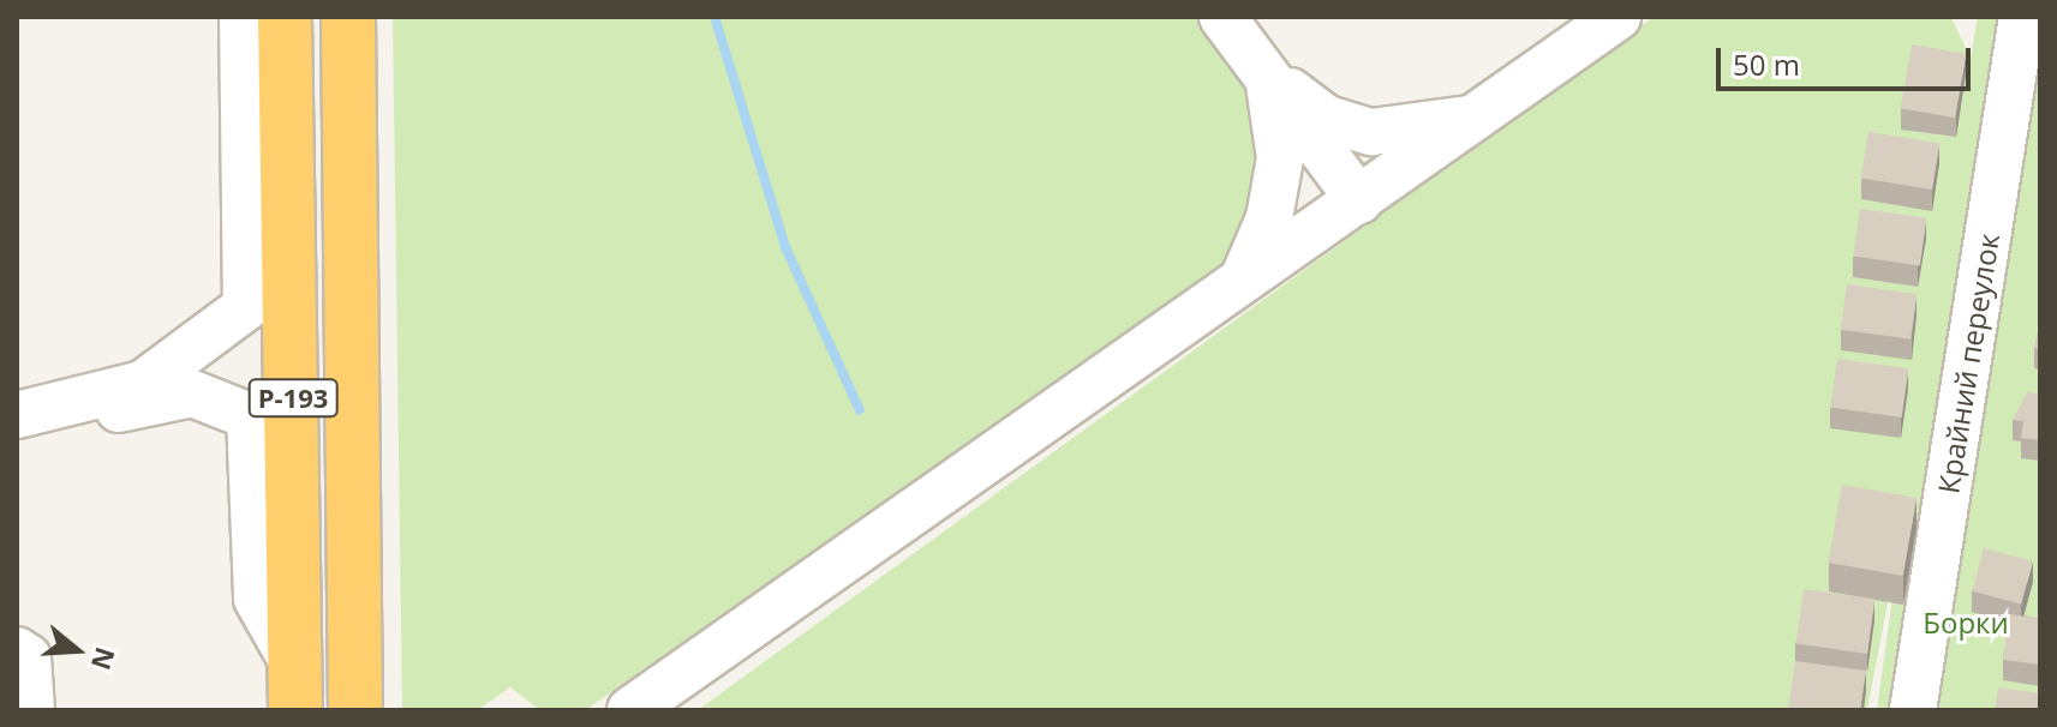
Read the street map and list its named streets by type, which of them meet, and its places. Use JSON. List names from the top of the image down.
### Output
{
  "streets": {
    "highway": ["Р-193"],
    "street": ["Крайний переулок"]
  },
  "parks": ["Борки"],
  "scale_bar": "50 m",
  "north": "right"
}
